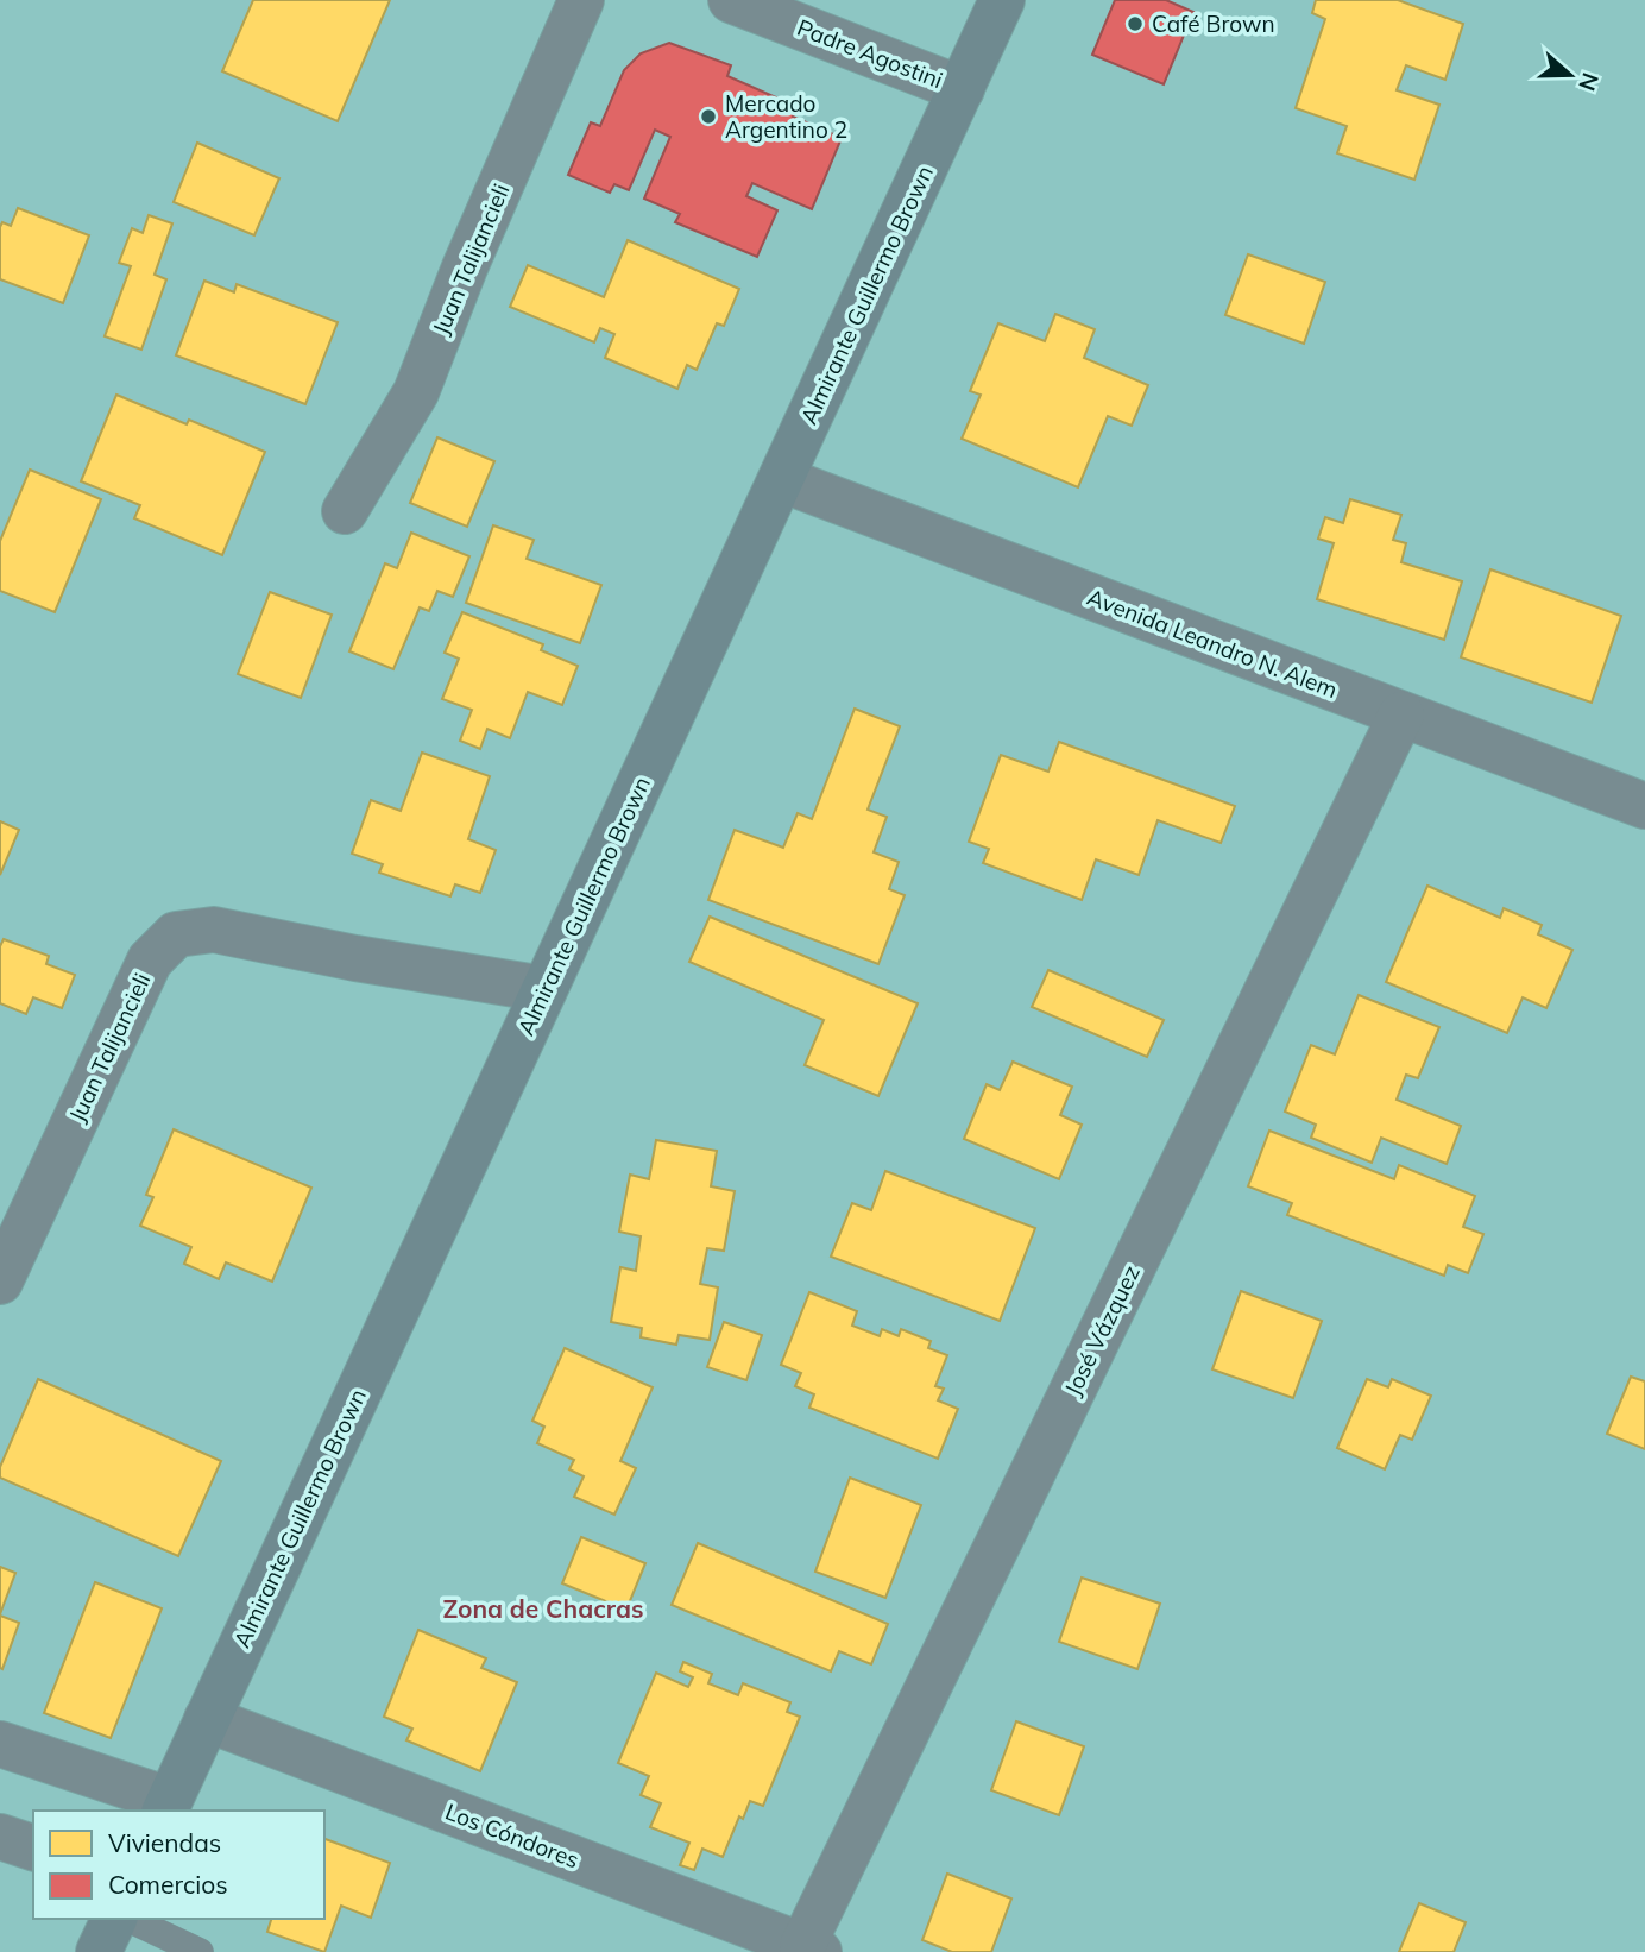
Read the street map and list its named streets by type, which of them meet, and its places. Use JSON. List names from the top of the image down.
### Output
{
  "streets": {
    "main road": ["Almirante Guillermo Brown"],
    "street": [
      "Padre Agostini",
      "Juan Talijancieli",
      "Avenida Leandro N. Alem",
      "José Vázquez",
      "Los Cóndores"
    ]
  },
  "crossings": [
    ["Padre Agostini", "Almirante Guillermo Brown"],
    ["Juan Talijancieli", "Almirante Guillermo Brown"],
    ["Almirante Guillermo Brown", "Avenida Leandro N. Alem"],
    ["Almirante Guillermo Brown", "Los Cóndores"],
    ["Avenida Leandro N. Alem", "José Vázquez"],
    ["José Vázquez", "Los Cóndores"]
  ],
  "districts": ["Zona de Chacras"],
  "places": ["Café Brown", "Mercado Argentino 2"],
  "legend": ["Viviendas", "Comercios"],
  "north": "right"
}
